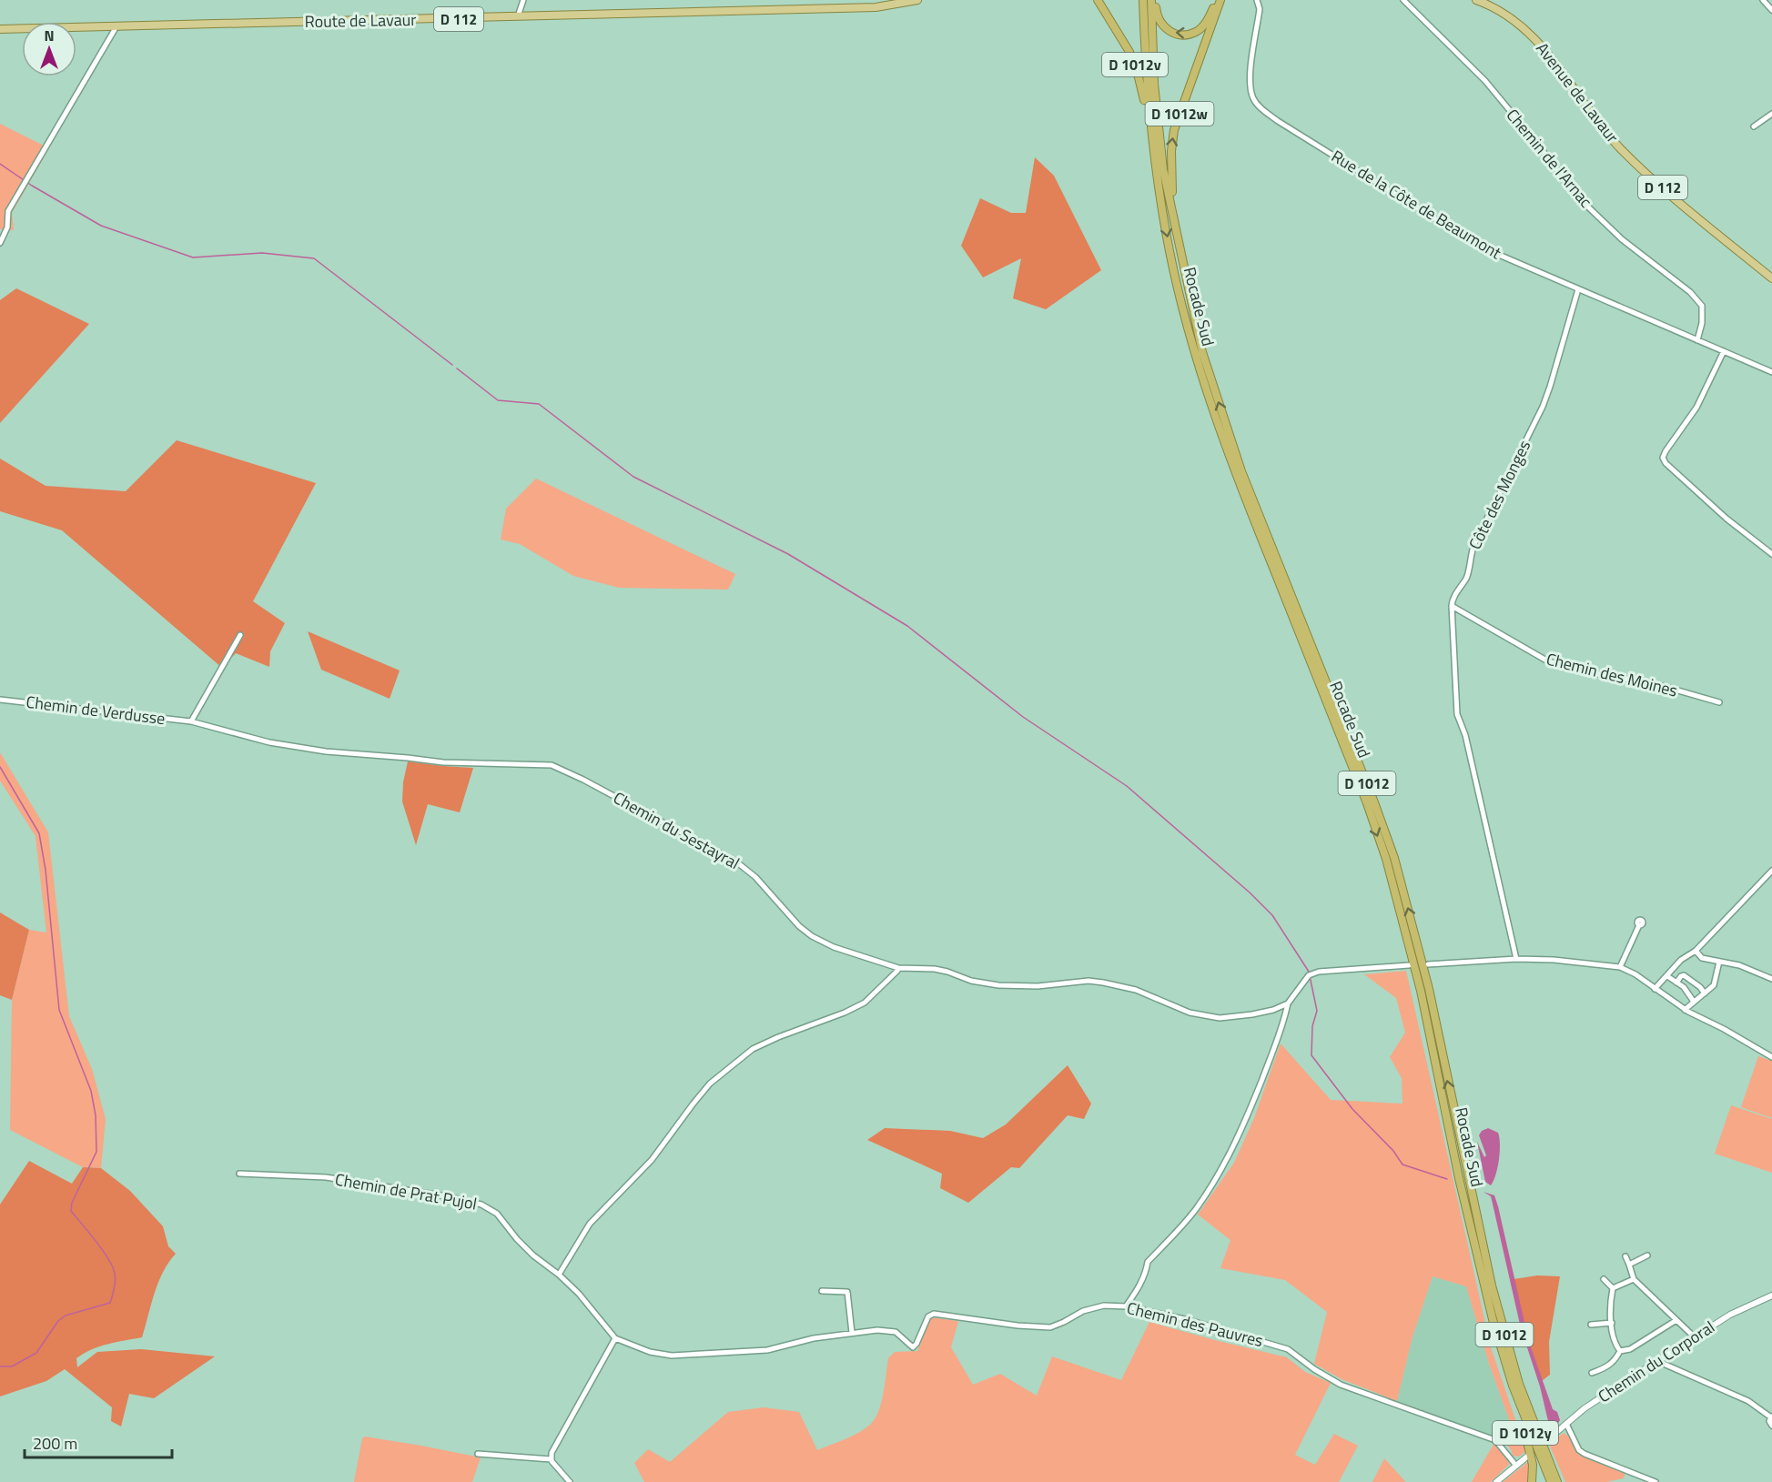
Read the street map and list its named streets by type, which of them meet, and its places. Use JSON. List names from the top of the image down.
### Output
{
  "streets": {
    "highway": [
      "D 1012v",
      "D 1012w",
      "Rocade Sud",
      "D 1012",
      "D 1012y"
    ],
    "main road": ["D 112", "Route de Lavaur", "Avenue de Lavaur"],
    "street": [
      "Chemin de l'Arnac",
      "Rue de la Côte de Beaumont",
      "Côte des Monges",
      "Chemin des Moines",
      "Chemin de Verdusse",
      "Chemin du Sestayral",
      "Chemin de Prat Pujol",
      "Chemin des Pauvres",
      "Chemin du Corporal"
    ]
  },
  "crossings": [
    ["D 1012v", "Rocade Sud"],
    ["D 1012w", "Rocade Sud"],
    ["Chemin de l'Arnac", "Rue de la Côte de Beaumont"],
    ["Rue de la Côte de Beaumont", "Côte des Monges"],
    ["Rocade Sud", "D 1012y"],
    ["Côte des Monges", "Chemin des Moines"],
    ["Chemin de Verdusse", "Chemin du Sestayral"],
    ["Chemin de Prat Pujol", "Chemin des Pauvres"]
  ],
  "scale_bar": "200 m",
  "north": "top"
}
